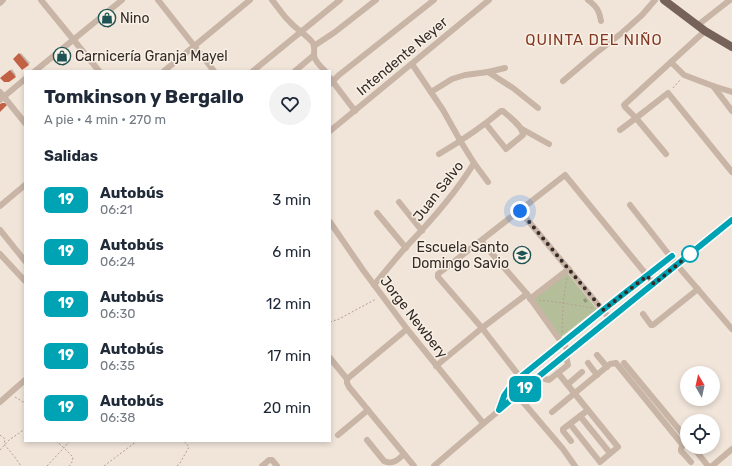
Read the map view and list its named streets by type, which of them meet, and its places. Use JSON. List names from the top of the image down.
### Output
{
  "streets": {
    "street": ["Intendente Neyer", "Juan Salvo", "Jorge Newbery"]
  },
  "crossings": [
    ["Intendente Neyer", "Juan Salvo"],
    ["Juan Salvo", "Jorge Newbery"]
  ],
  "districts": ["QUINTA DEL NIÑO"],
  "places": {
    "shop": ["Nino", "Carnicería Granja Mayel"],
    "school or university": ["Escuela Santo Domingo Savio"]
  },
  "lines": ["bus line 19"],
  "north": "top",
  "page": {
    "on_map": "19",
    "heading": [
      ["Tomkinson y Bergallo", "A pie · 4 min · 270 m"],
      "Salidas"
    ],
    "list": [
      {
        "mark": "19",
        "name": "Autobús",
        "note": "06:21",
        "value": "3 min"
      },
      {
        "mark": "19",
        "name": "Autobús",
        "note": "06:24",
        "value": "6 min"
      },
      {
        "mark": "19",
        "name": "Autobús",
        "note": "06:30",
        "value": "12 min"
      },
      {
        "mark": "19",
        "name": "Autobús",
        "note": "06:35",
        "value": "17 min"
      },
      {
        "mark": "19",
        "name": "Autobús",
        "note": "06:38",
        "value": "20 min"
      }
    ]
  }
}
